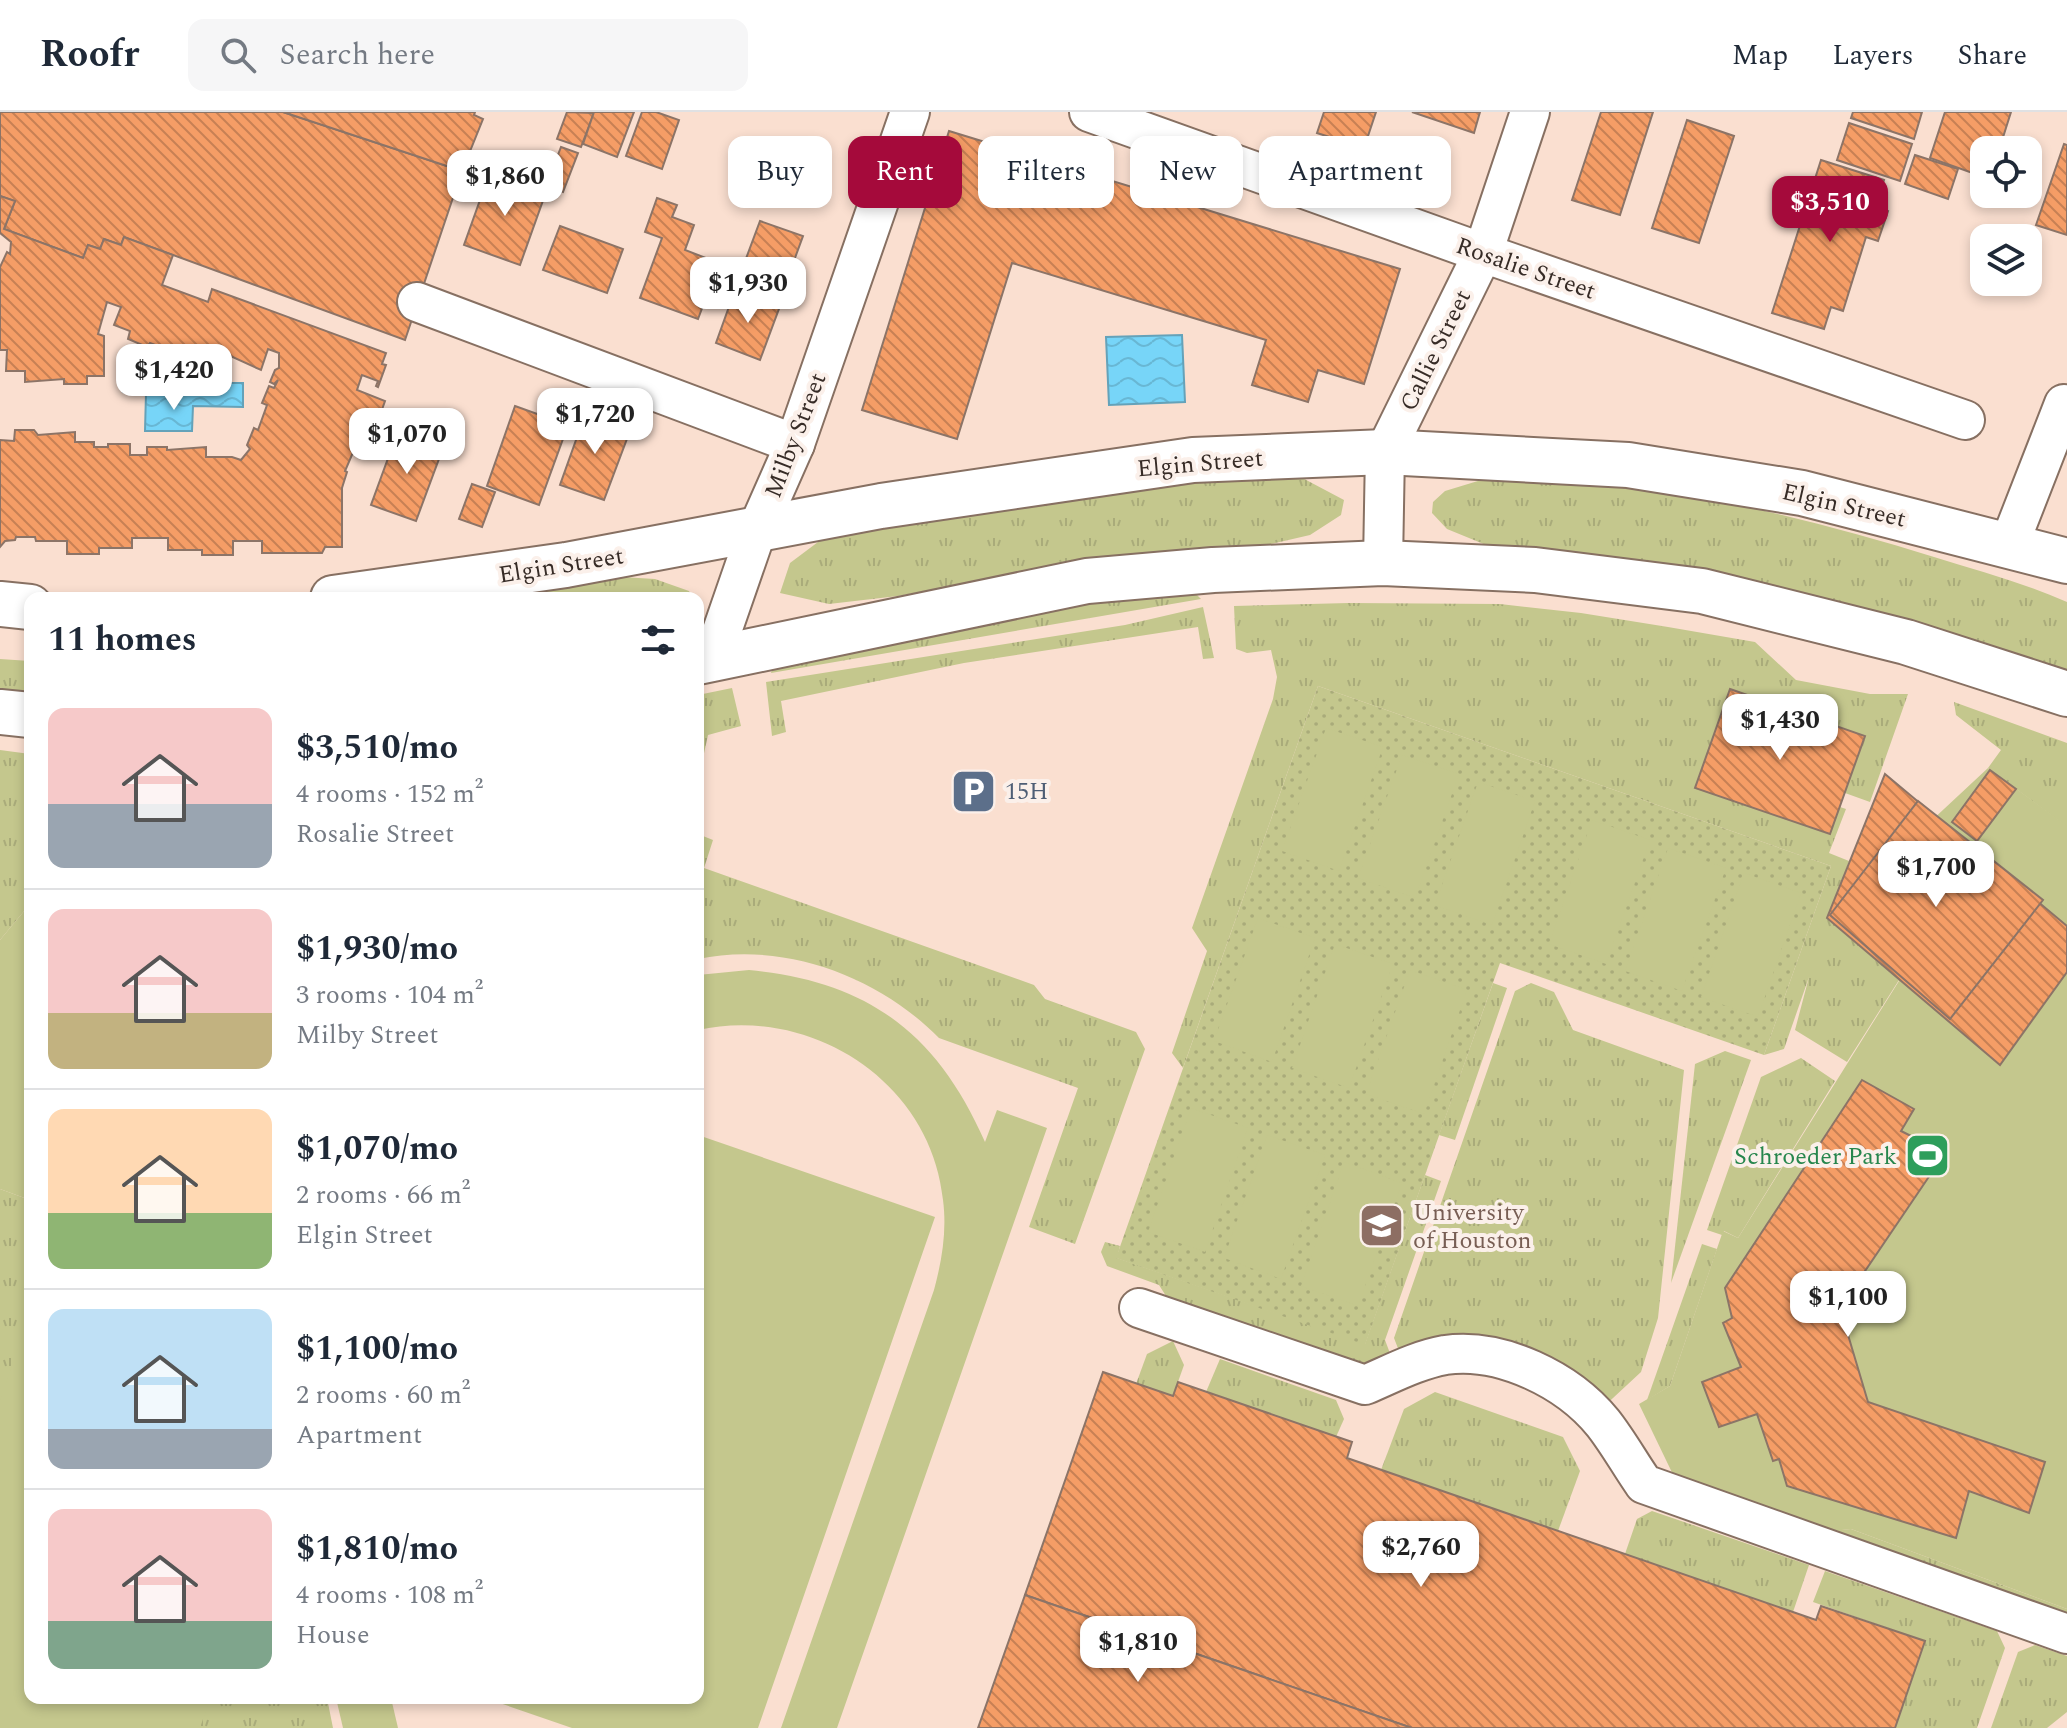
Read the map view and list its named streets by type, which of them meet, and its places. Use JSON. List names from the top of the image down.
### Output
{
  "streets": {
    "main road": ["Elgin Street"],
    "street": ["Rosalie Street", "Callie Street", "Milby Street"]
  },
  "crossings": [
    ["Rosalie Street", "Callie Street"],
    ["Callie Street", "Elgin Street"],
    ["Milby Street", "Elgin Street"]
  ],
  "places": {
    "parking": ["15H"],
    "sports": ["Schroeder Park"],
    "school or university": ["University of Houston"]
  },
  "page": {
    "header": "Roofr",
    "search": "Search here",
    "nav": ["Map", "Layers", "Share"],
    "chip": [
      "Buy",
      "Rent",
      "Filters",
      "New",
      "Apartment"
    ],
    "price": [
      "$1,860",
      "$3,510",
      "$1,930",
      "$1,420",
      "$1,720",
      "$1,070",
      "$1,430",
      "$1,700",
      "$1,100",
      "$2,760",
      "$1,810"
    ],
    "heading": "11 homes",
    "list": [
      {
        "name": "$3,510/mo",
        "note": "4 rooms · 152 m² · Rosalie Street"
      },
      {
        "name": "$1,930/mo",
        "note": "3 rooms · 104 m² · Milby Street"
      },
      {
        "name": "$1,070/mo",
        "note": "2 rooms · 66 m² · Elgin Street"
      },
      {
        "name": "$1,100/mo",
        "note": "2 rooms · 60 m² · Apartment"
      },
      {
        "name": "$1,810/mo",
        "note": "4 rooms · 108 m² · House"
      }
    ]
  }
}
